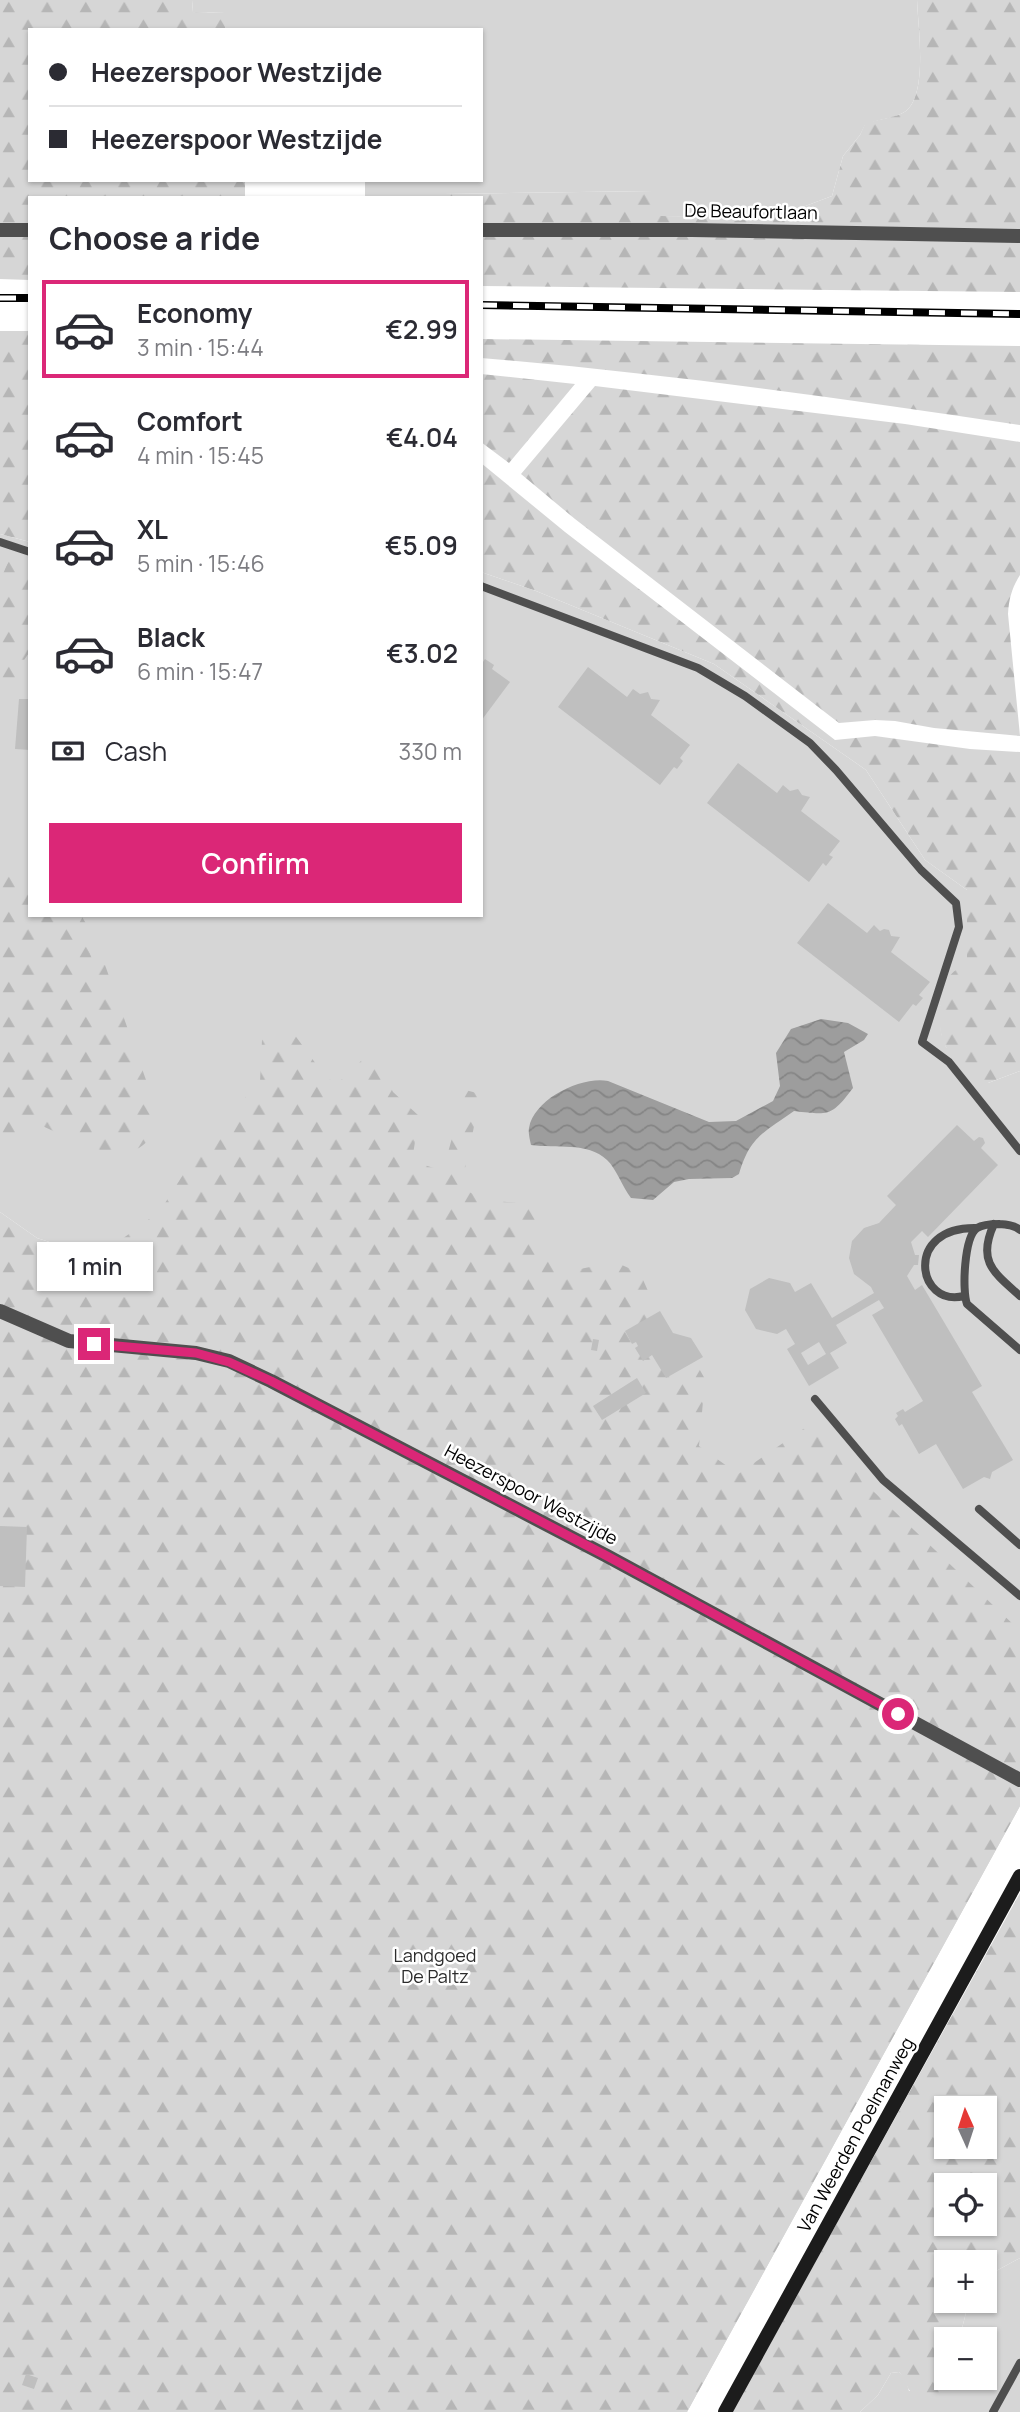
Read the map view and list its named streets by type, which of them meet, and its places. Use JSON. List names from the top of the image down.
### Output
{
  "streets": {
    "main road": ["Van Weerden Poelmanweg"],
    "street": ["De Beaufortlaan", "Heezerspoor Westzijde"]
  },
  "parks": ["Landgoed De Paltz"],
  "north": "top",
  "page": {
    "banner": ["Heezerspoor Westzijde", "Heezerspoor Westzijde"],
    "heading": "Choose a ride",
    "list": [
      {
        "name": "Economy",
        "note": "3 min · 15:44",
        "value": "€2.99"
      },
      {
        "name": "Comfort",
        "note": "4 min · 15:45",
        "value": "€4.04"
      },
      {
        "name": "XL",
        "note": "5 min · 15:46",
        "value": "€5.09"
      },
      {
        "name": "Black",
        "note": "6 min · 15:47",
        "value": "€3.02"
      }
    ],
    "pay": ["Cash", "330 m"],
    "buttons": "Confirm",
    "bubble": "1 min",
    "map_buttons": ["+", "−"]
  }
}
